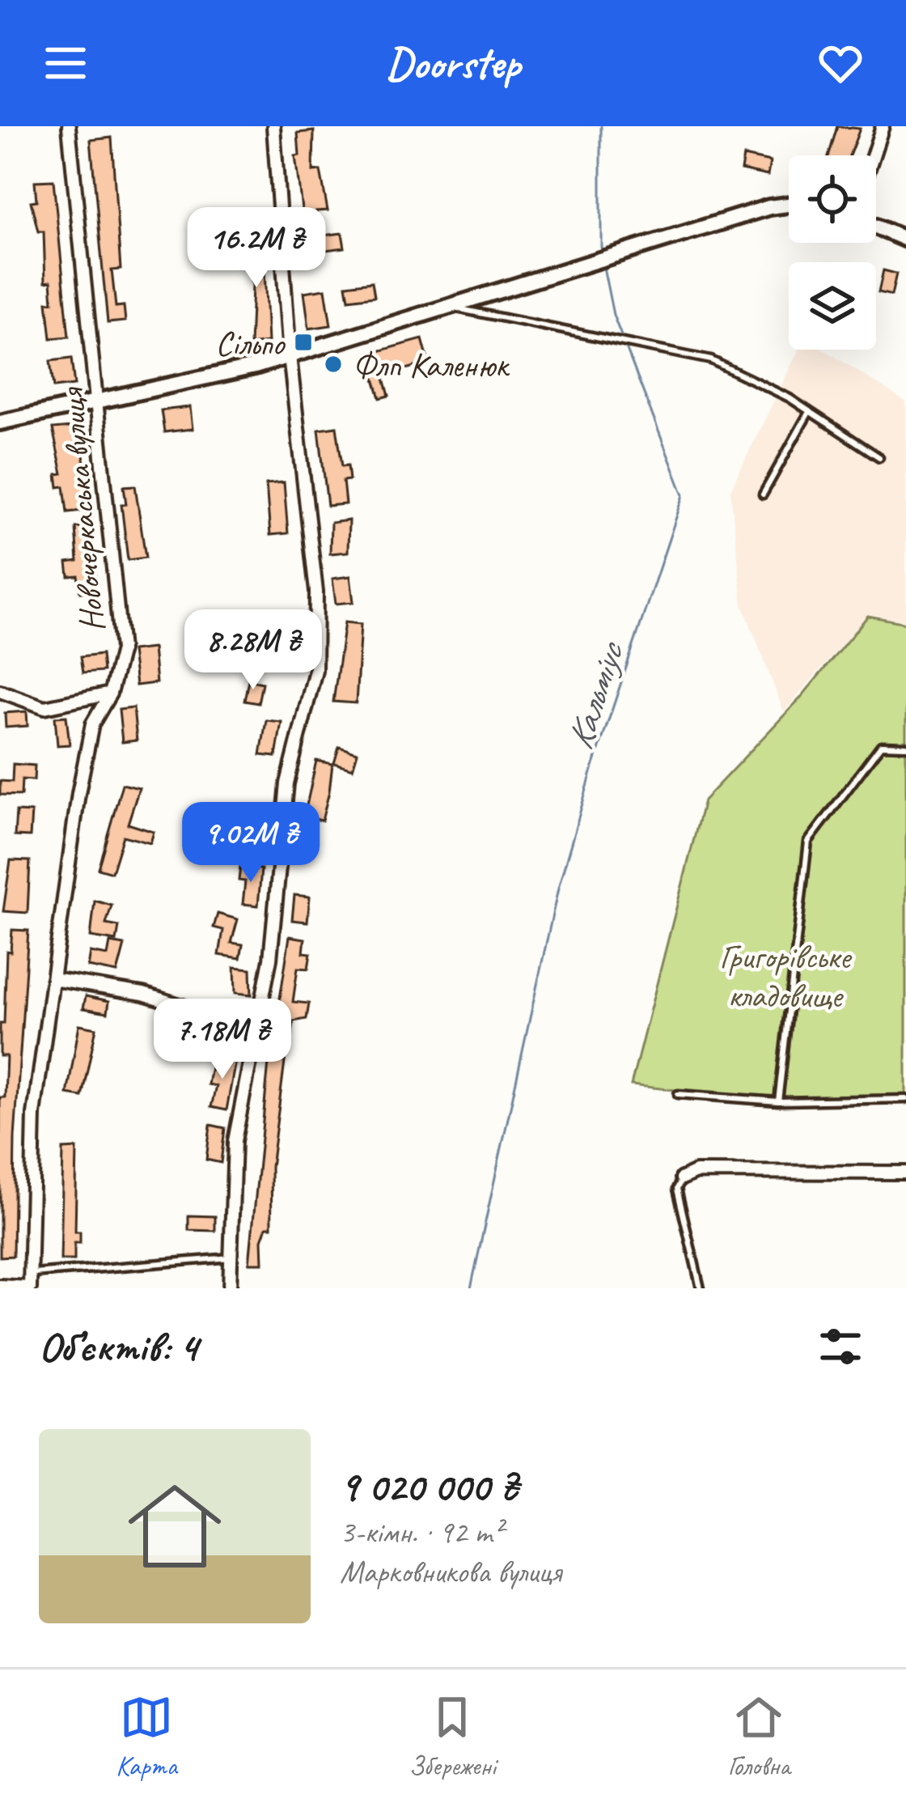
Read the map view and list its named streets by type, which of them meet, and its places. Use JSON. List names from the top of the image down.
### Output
{
  "streets": {
    "street": ["Новочеркаська вулиця"]
  },
  "water": ["Кальміус"],
  "parks": ["Григорівське кладовище"],
  "places": {
    "transit": ["Сільпо"],
    "other": ["Флп Каленюк"]
  },
  "page": {
    "header": "Doorstep",
    "price": [
      "16.2M ₴",
      "8.28M ₴",
      "9.02M ₴",
      "7.18M ₴"
    ],
    "heading": "Об’єктів: 4",
    "list": [
      {
        "name": "9 020 000 ₴",
        "note": "3-кімн. · 92 m² · Марковникова вулиця"
      }
    ],
    "tabs": ["Карта", "Збережені", "Головна"]
  }
}
